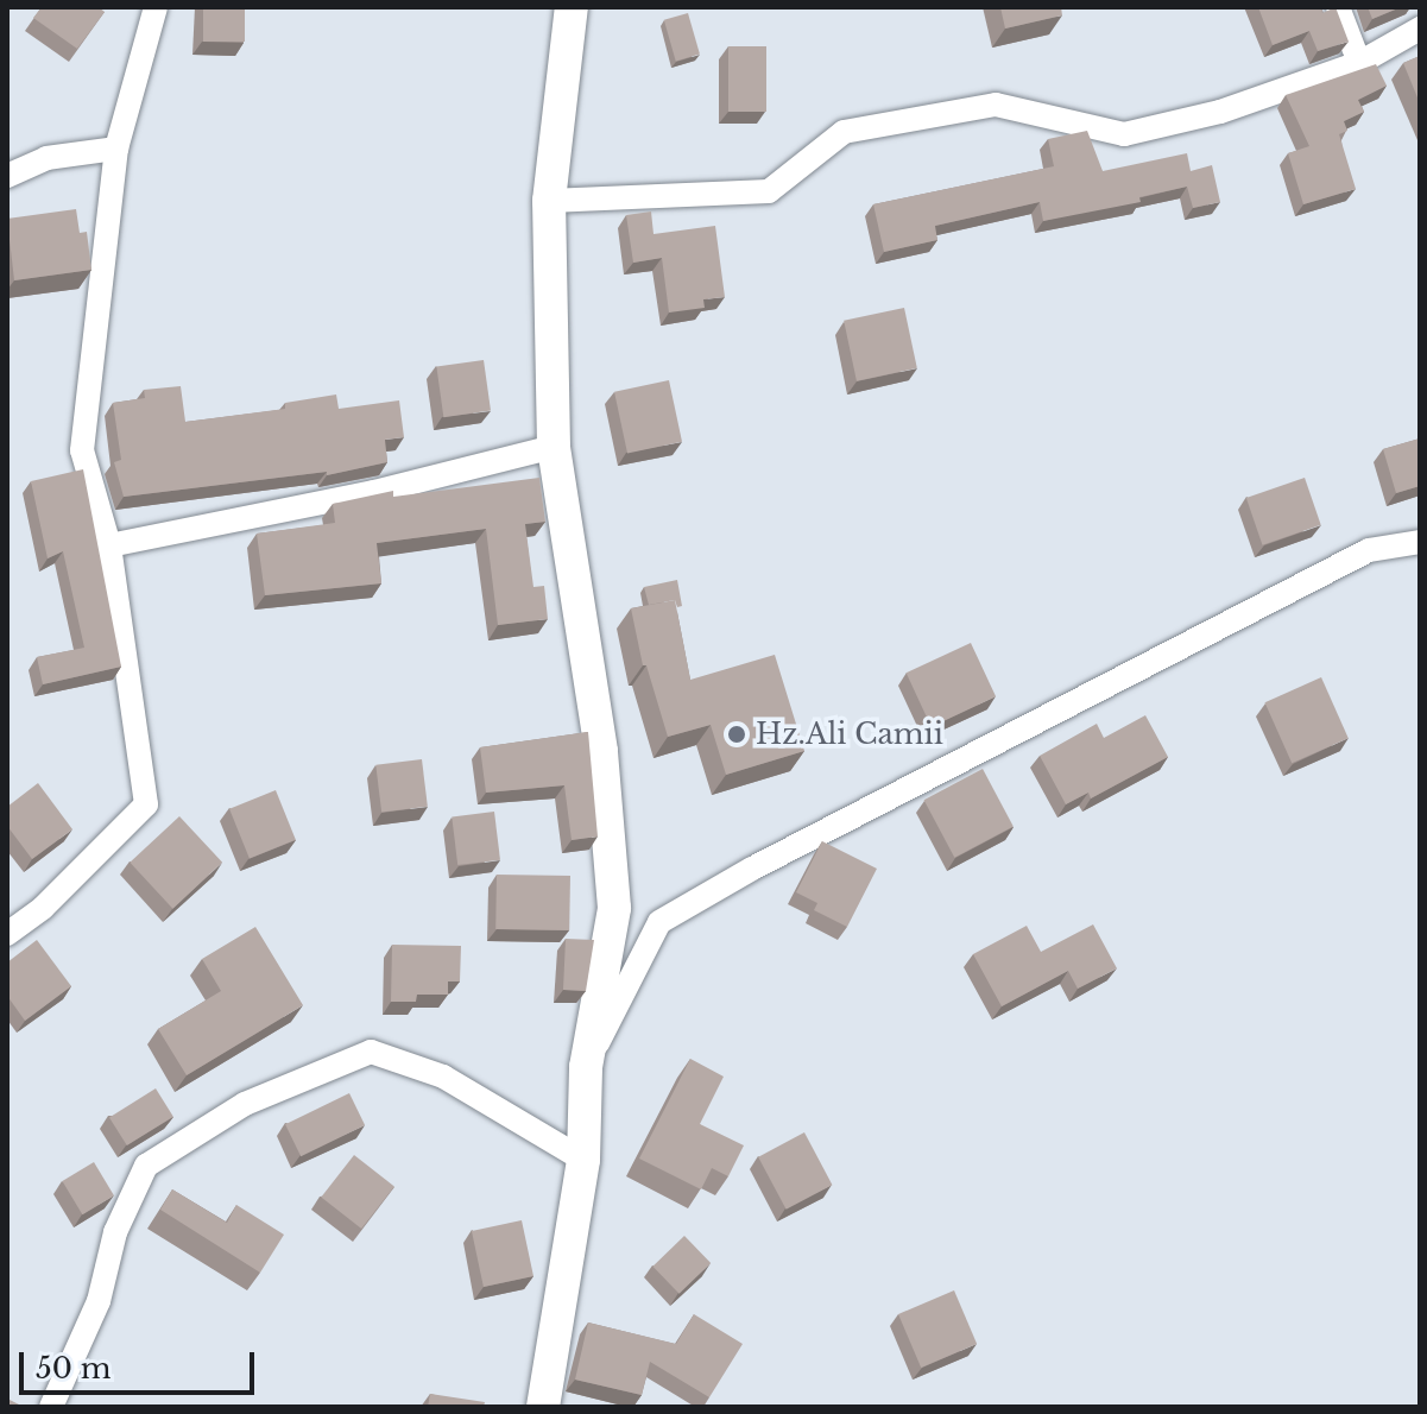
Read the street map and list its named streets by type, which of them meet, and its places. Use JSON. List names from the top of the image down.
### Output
{
  "places": ["Hz.Ali Camii"],
  "scale_bar": "50 m"
}
